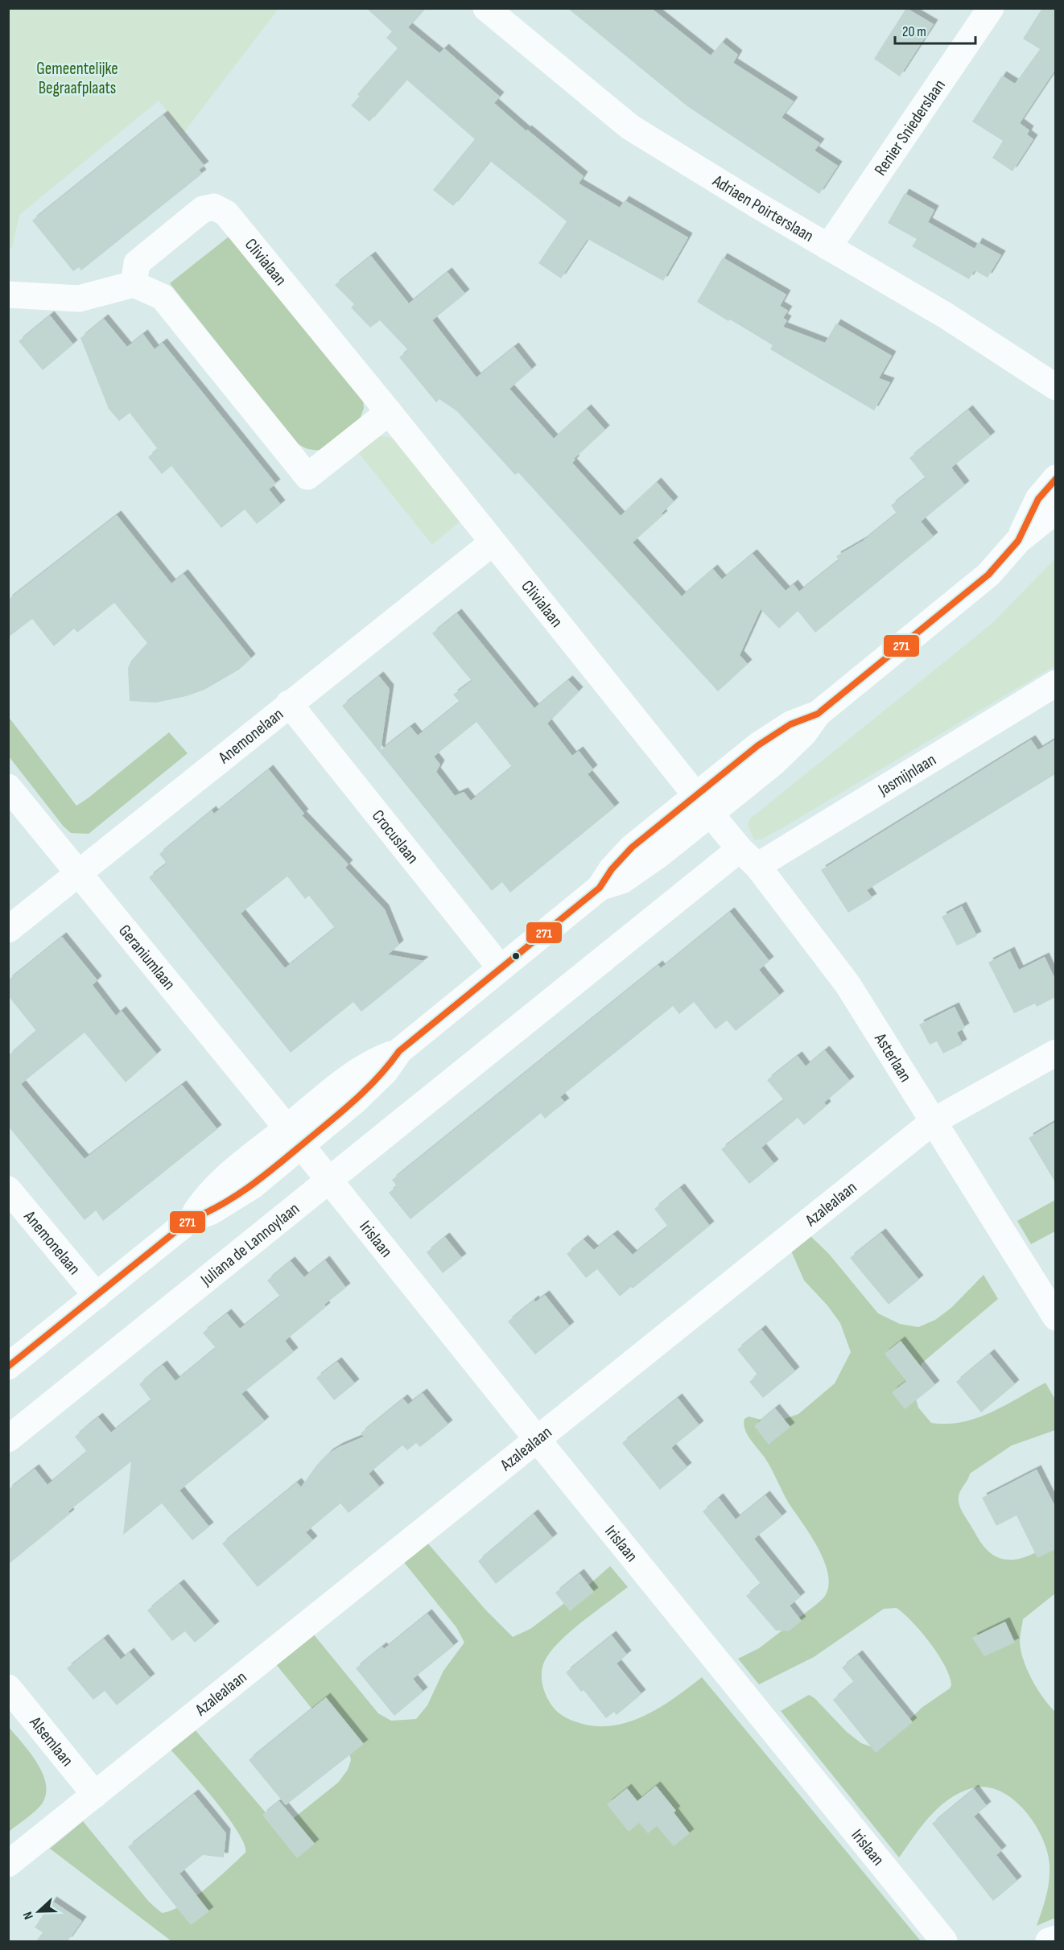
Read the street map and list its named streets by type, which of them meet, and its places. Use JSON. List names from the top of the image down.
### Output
{
  "streets": {
    "street": [
      "Renier Sniederslaan",
      "Adriaen Poirterslaan",
      "Clivialaan",
      "Anemonelaan",
      "Jasmijnlaan",
      "Crocuslaan",
      "Geraniumlaan",
      "Asterlaan",
      "Azalealaan",
      "Irislaan",
      "Juliana de Lannoylaan",
      "Alsemlaan"
    ]
  },
  "crossings": [
    ["Renier Sniederslaan", "Adriaen Poirterslaan"],
    ["Clivialaan", "Anemonelaan"],
    ["Clivialaan", "Asterlaan"],
    ["Anemonelaan", "Crocuslaan"],
    ["Anemonelaan", "Geraniumlaan"],
    ["Jasmijnlaan", "Asterlaan"],
    ["Jasmijnlaan", "Juliana de Lannoylaan"],
    ["Geraniumlaan", "Irislaan"],
    ["Asterlaan", "Azalealaan"],
    ["Asterlaan", "Juliana de Lannoylaan"],
    ["Azalealaan", "Irislaan"],
    ["Azalealaan", "Alsemlaan"],
    ["Irislaan", "Juliana de Lannoylaan"]
  ],
  "parks": ["Gemeentelijke Begraafplaats"],
  "lines": ["transit line 271"],
  "scale_bar": "20 m",
  "north": "left"
}
